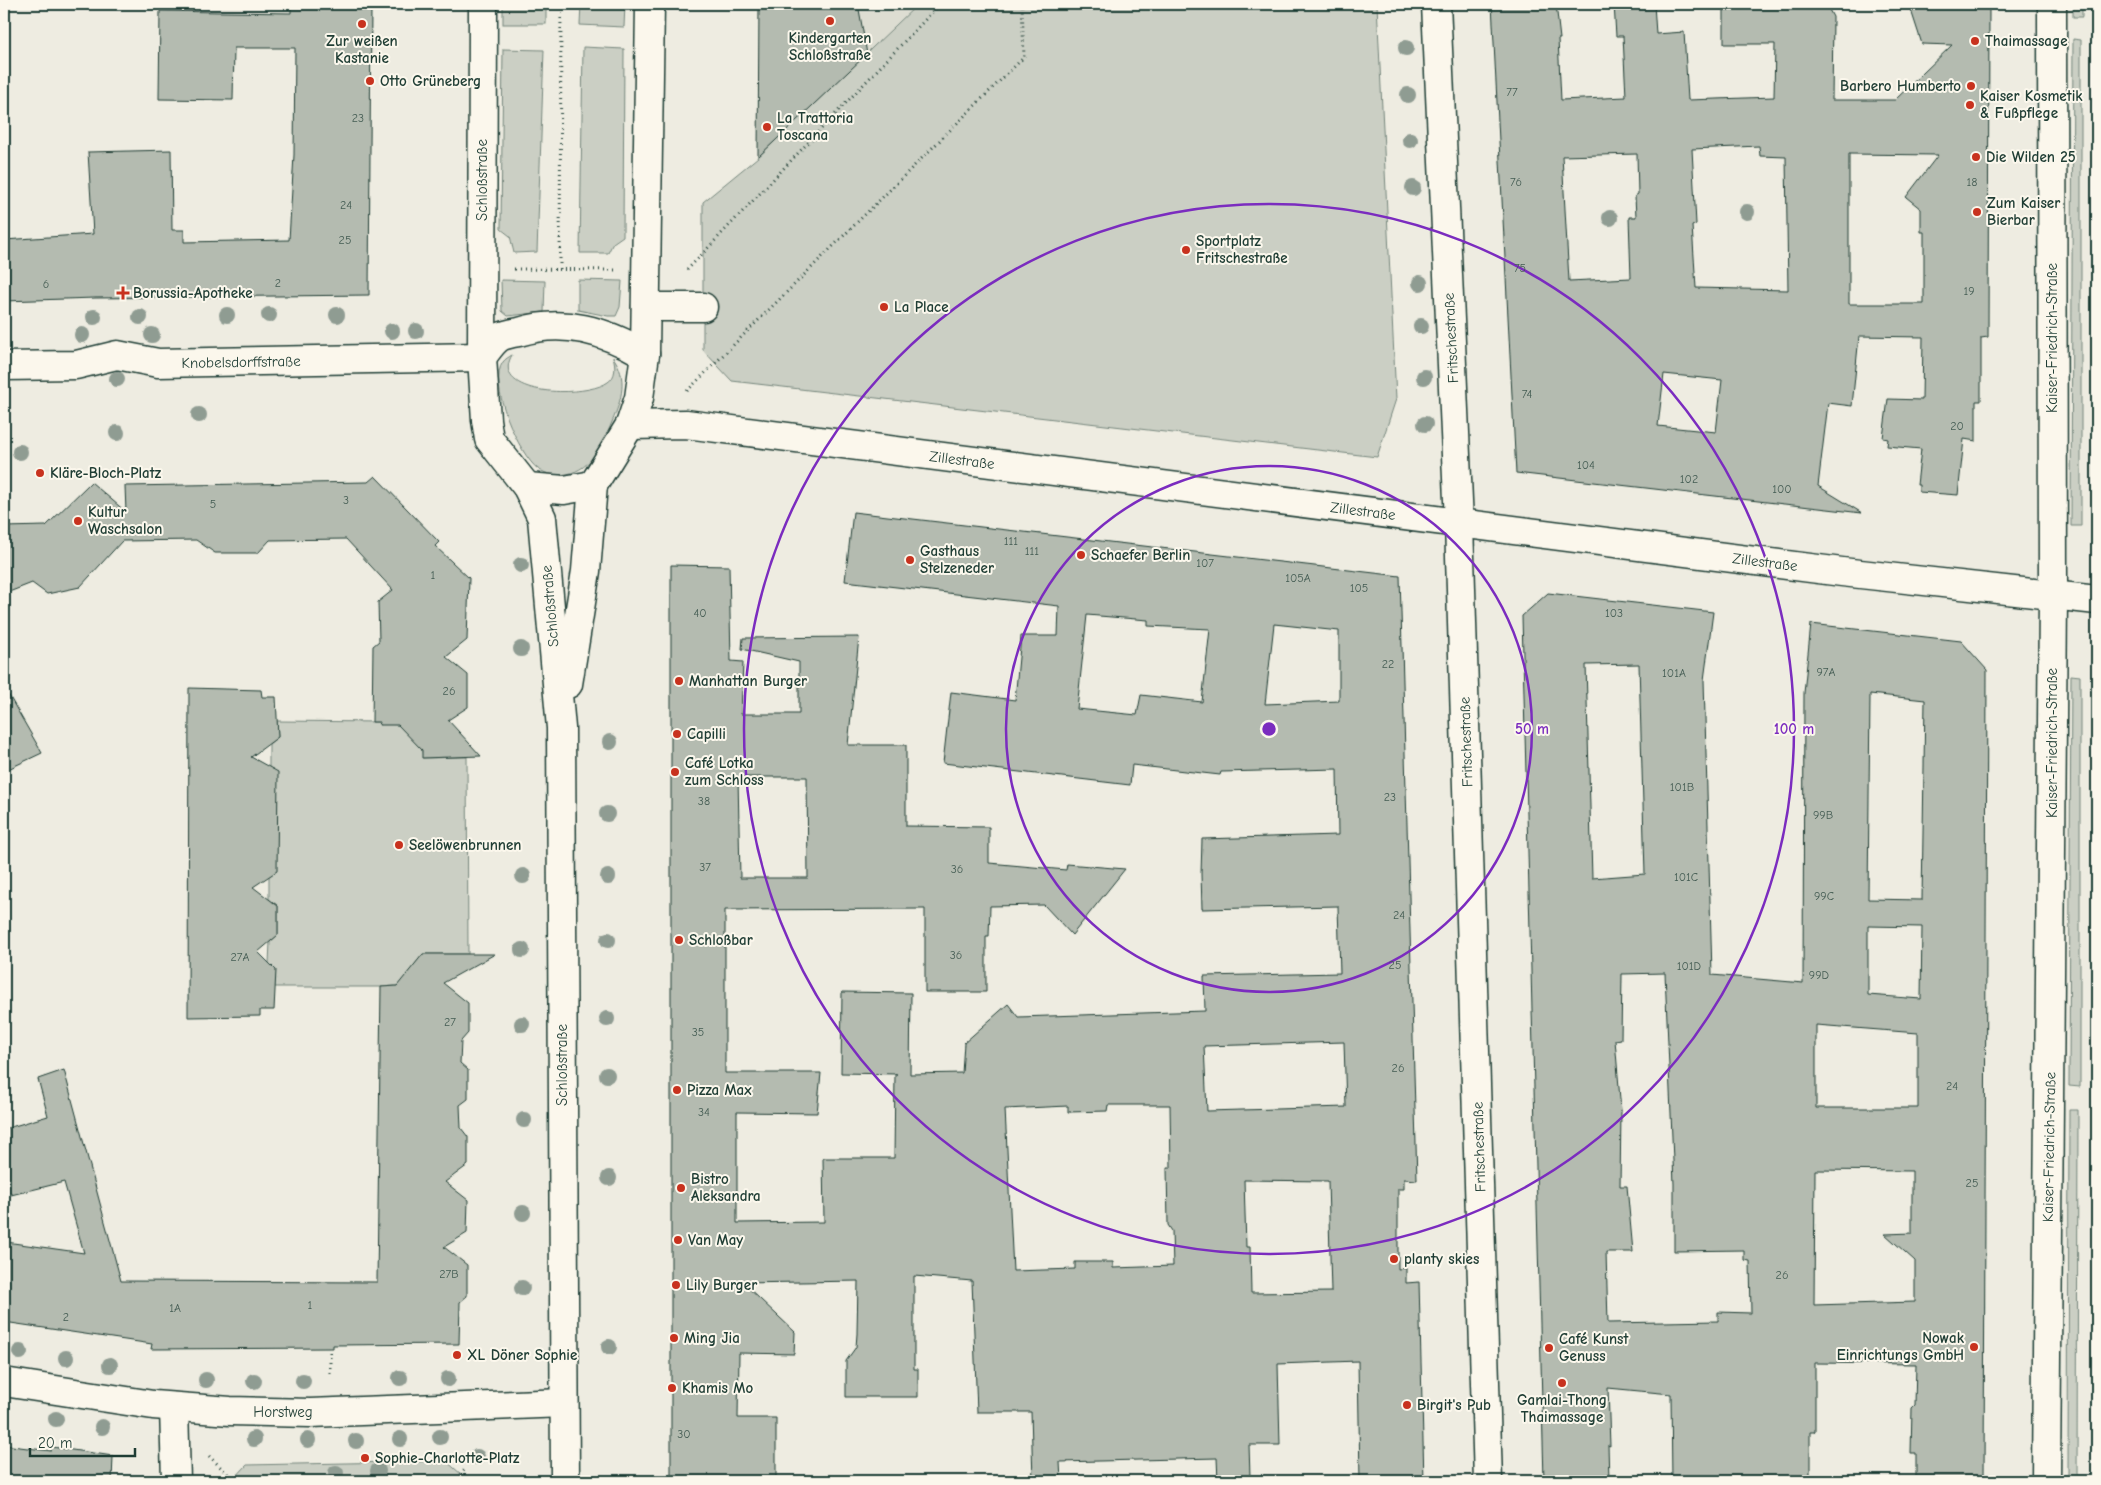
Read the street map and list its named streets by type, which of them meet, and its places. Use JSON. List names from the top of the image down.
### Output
{
  "streets": {
    "street": [
      "Schloßstraße",
      "Fritschestraße",
      "Kaiser-Friedrich-Straße",
      "Knobelsdorffstraße",
      "Zillestraße",
      "Horstweg"
    ]
  },
  "crossings": [
    ["Schloßstraße", "Knobelsdorffstraße"],
    ["Schloßstraße", "Zillestraße"],
    ["Schloßstraße", "Horstweg"],
    ["Fritschestraße", "Zillestraße"],
    ["Kaiser-Friedrich-Straße", "Zillestraße"],
    ["Knobelsdorffstraße", "Zillestraße"]
  ],
  "places": {
    "other": [
      "Kindergarten Schloßstraße",
      "Zur weißen Kastanie",
      "Thaimassage",
      "Otto Grüneberg",
      "Barbero Humberto",
      "Kaiser Kosmetik & Fußpflege",
      "La Trattoria Toscana",
      "Die Wilden 25",
      "Zum Kaiser Bierbar",
      "Sportplatz Fritschestraße",
      "La Place",
      "Kläre-Bloch-Platz",
      "Kultur Waschsalon",
      "Schaefer Berlin",
      "Gasthaus Stelzeneder",
      "Manhattan Burger",
      "Capilli",
      "Café Lotka zum Schloss",
      "Seelöwenbrunnen",
      "Schloßbar",
      "Pizza Max",
      "Bistro Aleksandra",
      "Van May",
      "planty skies",
      "Lily Burger",
      "Ming Jia",
      "Nowak Einrichtungs GmbH",
      "Café Kunst Genuss",
      "XL Döner Sophie",
      "Gamlai-Thong Thaimassage",
      "Khamis Mo",
      "Birgit's Pub",
      "Sophie-Charlotte-Platz"
    ],
    "health": ["Borussia-Apotheke"]
  },
  "house_numbers": [
    "77",
    "23",
    "76",
    "18",
    "24",
    "25",
    "75",
    "2",
    "6",
    "19",
    "74",
    "20",
    "104",
    "102",
    "100",
    "3",
    "5",
    "111",
    "111",
    "107",
    "1",
    "105A",
    "105",
    "40",
    "103",
    "22",
    "97A",
    "101A",
    "26",
    "101B",
    "23",
    "38",
    "99B",
    "37",
    "36",
    "101C",
    "99C",
    "24",
    "36",
    "27A",
    "25",
    "101D",
    "99D",
    "27",
    "35",
    "26",
    "24",
    "34",
    "25",
    "27B",
    "26",
    "1",
    "1A",
    "2",
    "30"
  ],
  "scale_bar": "20 m",
  "rings": ["50 m", "100 m"]
}
